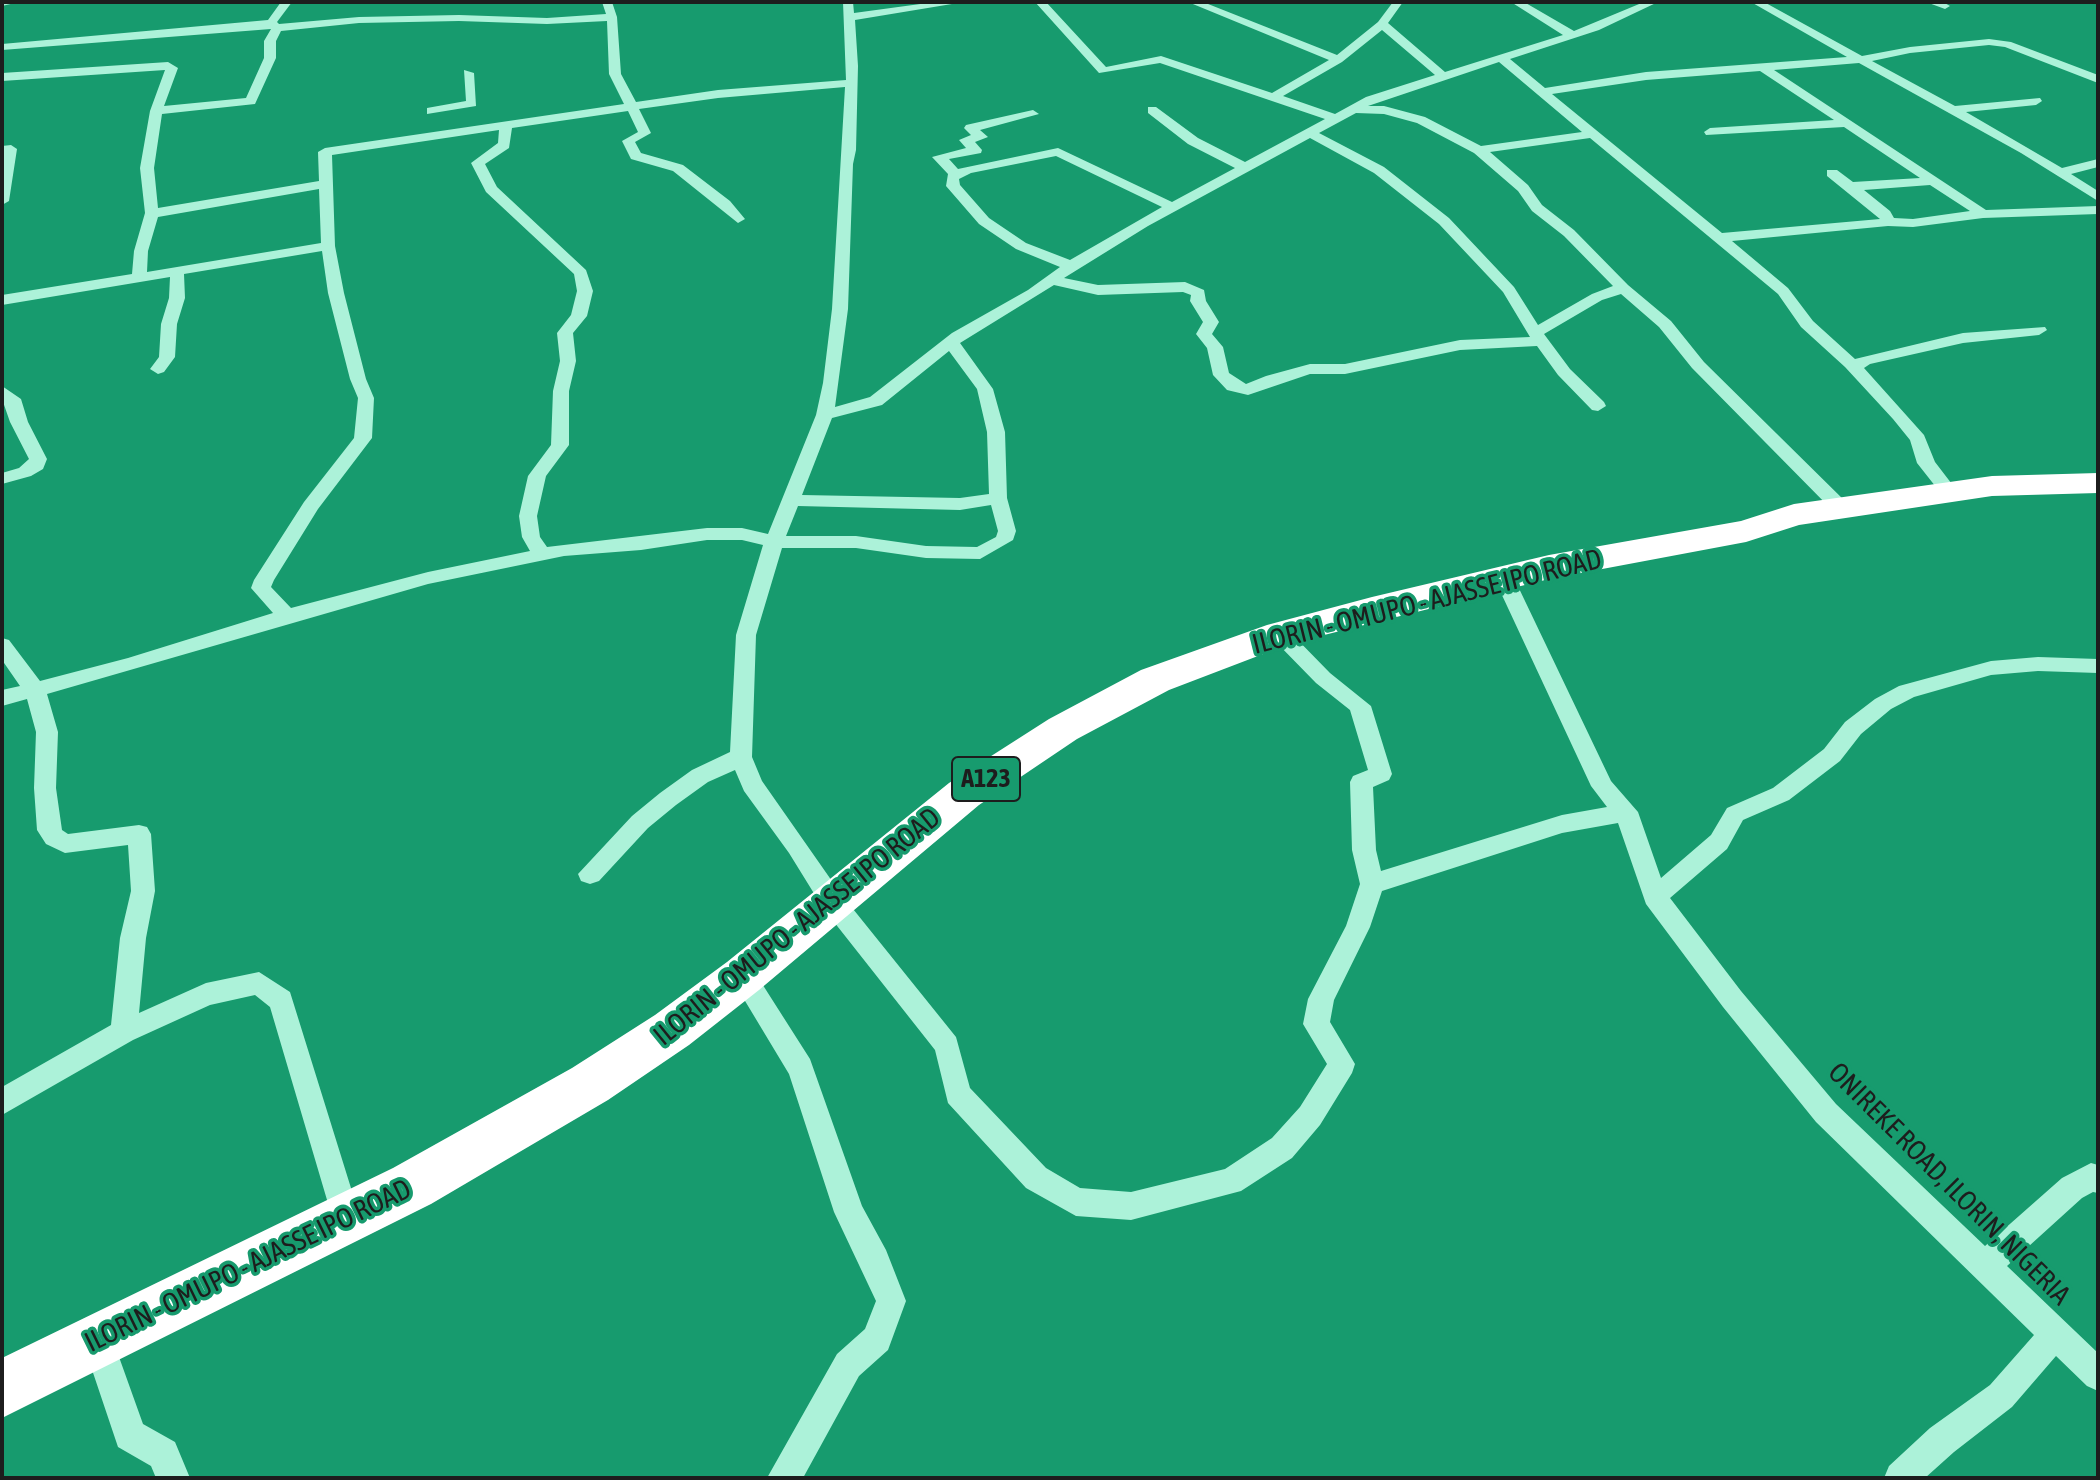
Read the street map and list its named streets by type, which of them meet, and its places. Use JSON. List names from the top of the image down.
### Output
{
  "streets": {
    "highway": ["ILORIN - OMUPO - AJASSE IPO ROAD", "A123"],
    "street": ["ONIREKE ROAD, ILORIN, NIGERIA"]
  },
  "crossings": [
    ["ILORIN - OMUPO - AJASSE IPO ROAD", "ONIREKE ROAD, ILORIN, NIGERIA"]
  ]
}
